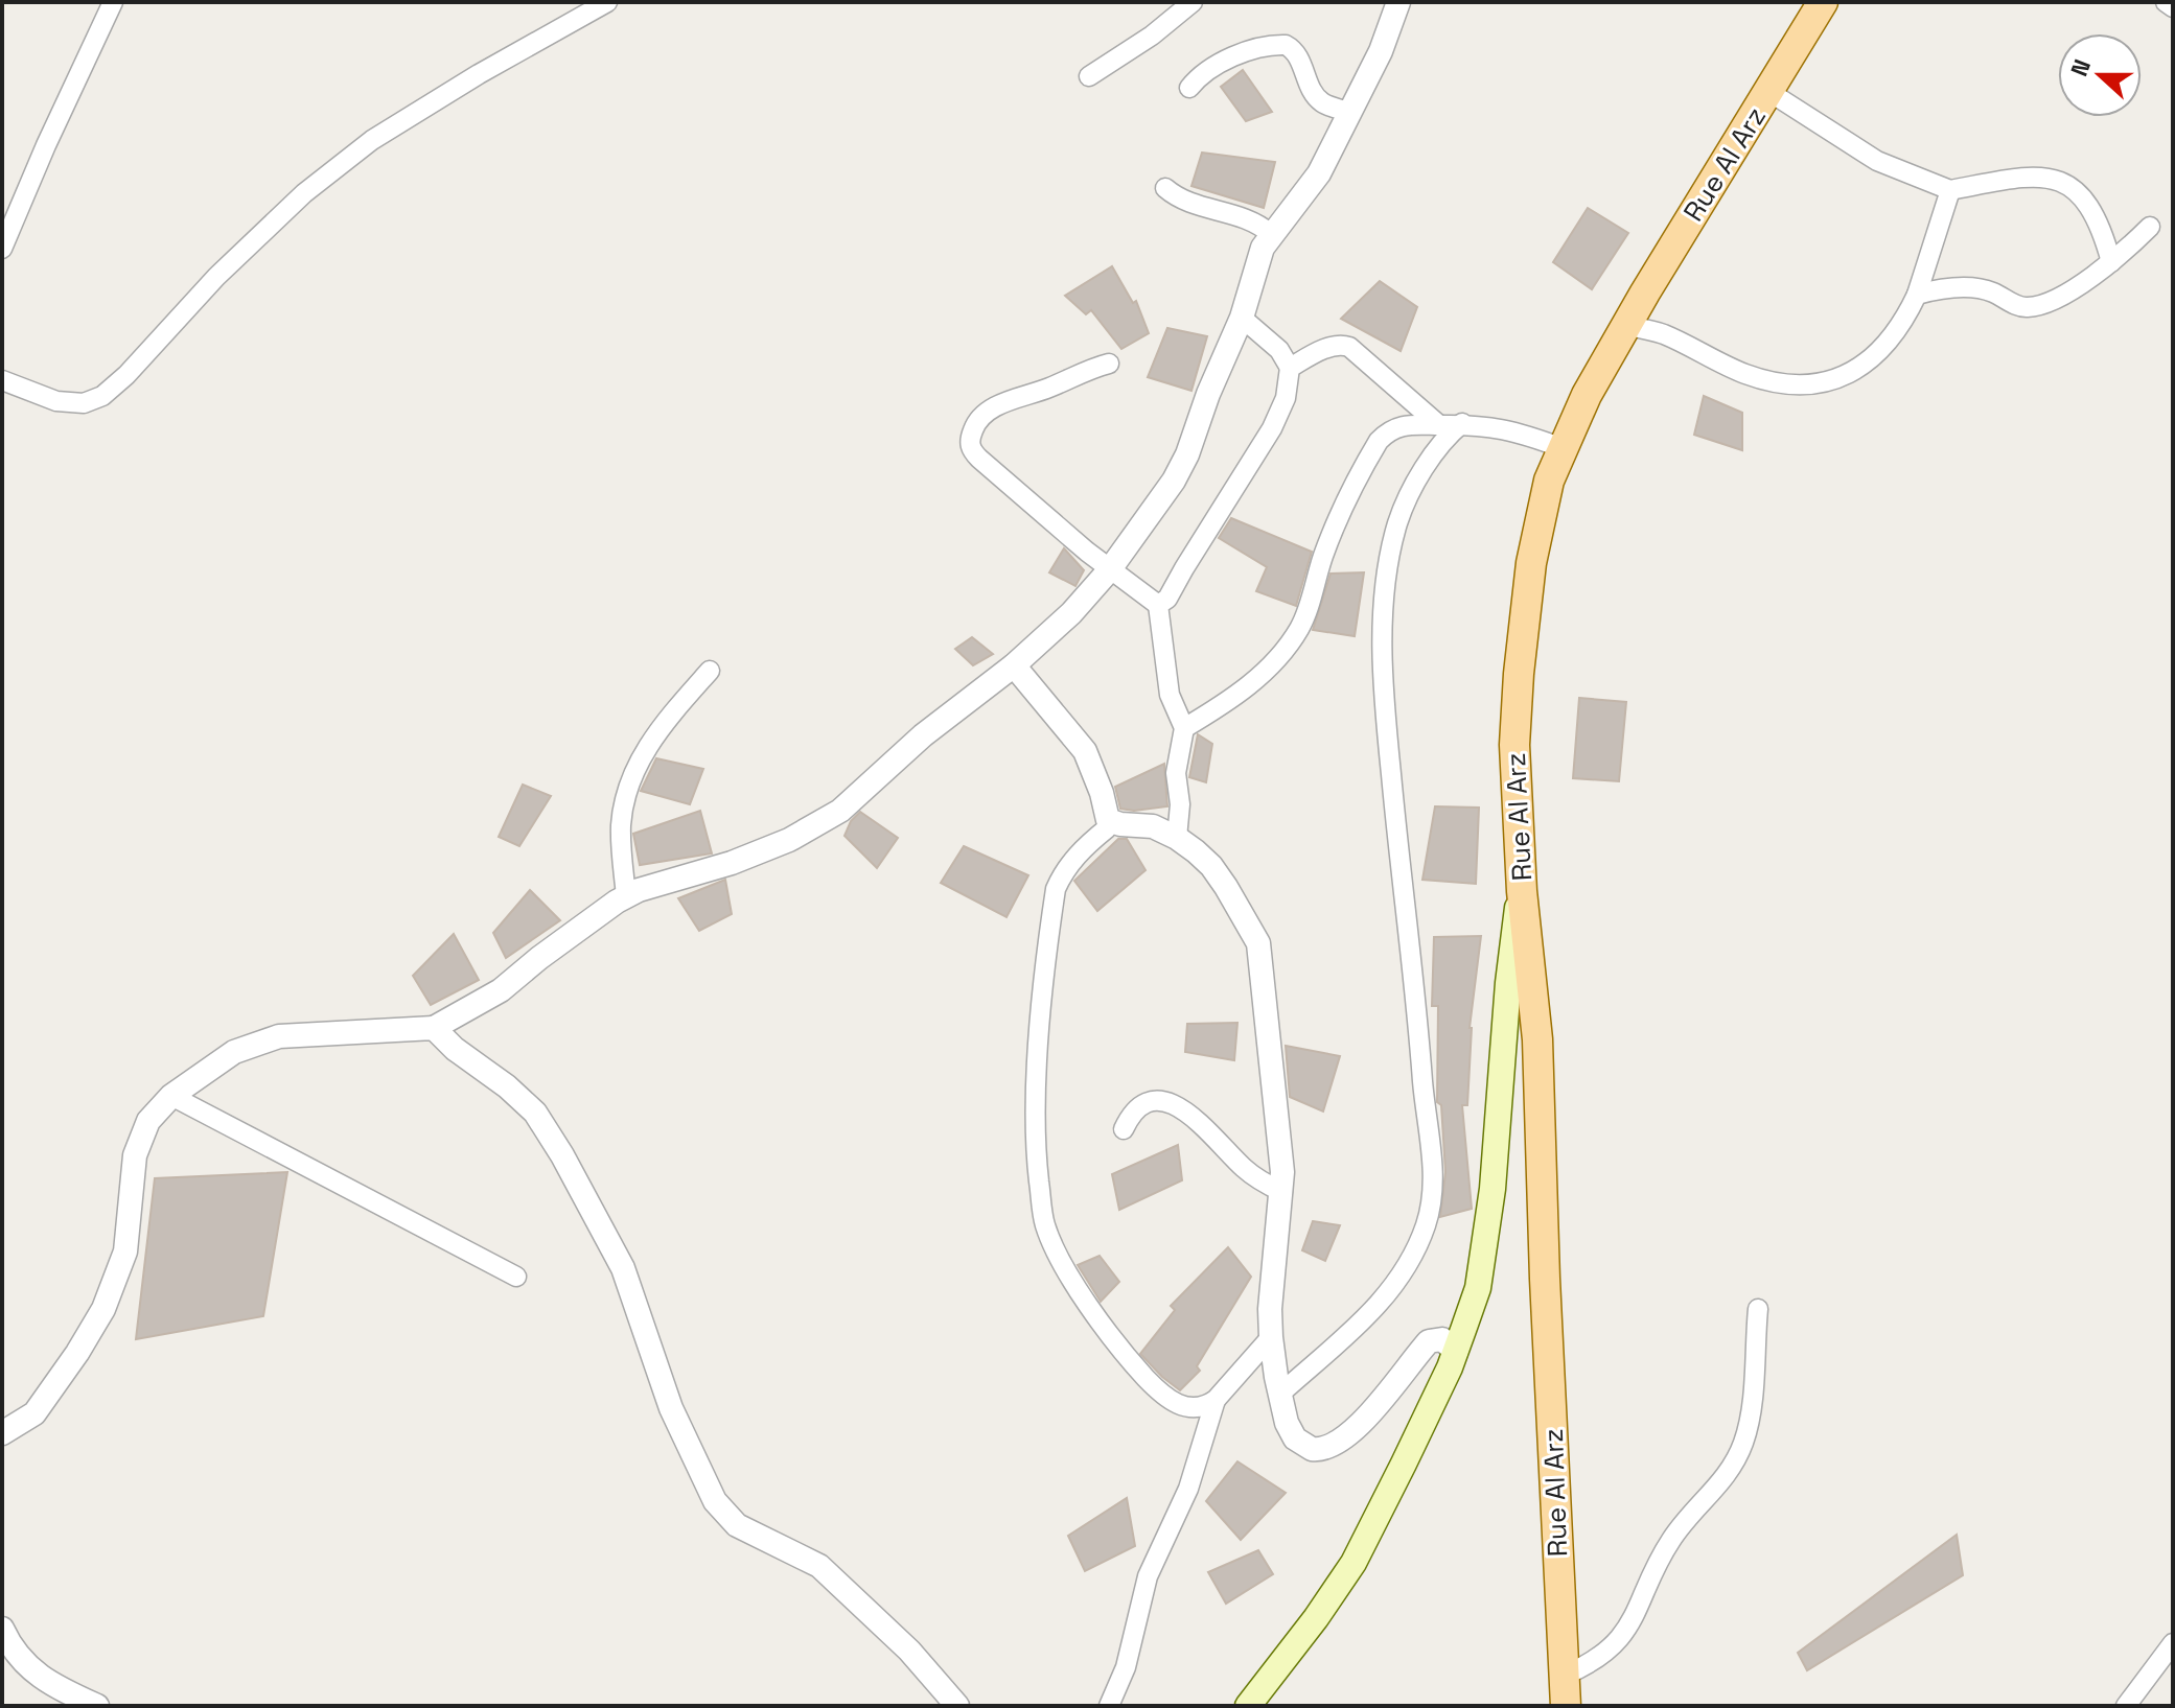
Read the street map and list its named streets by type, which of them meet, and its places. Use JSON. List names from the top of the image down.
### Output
{
  "streets": {
    "main road": ["Rue Al Arz"]
  },
  "north": "left"
}
